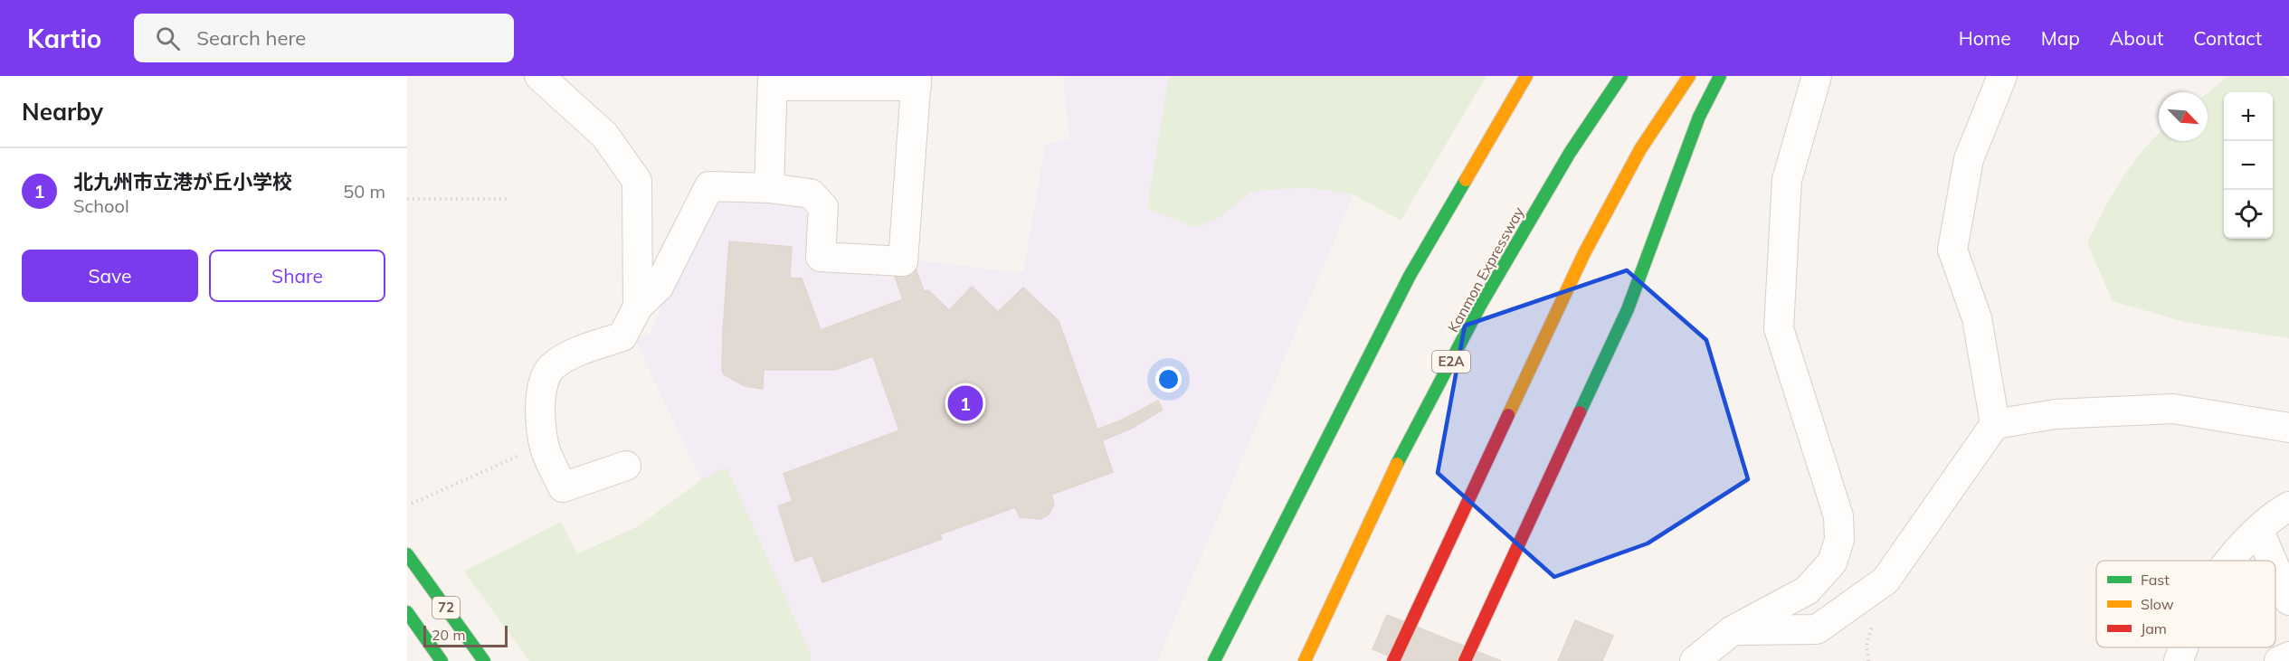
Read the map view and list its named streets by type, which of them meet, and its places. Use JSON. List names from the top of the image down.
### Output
{
  "streets": {
    "main road": ["Kanmon Expressway", "E2A", "72"]
  },
  "legend": ["Fast", "Slow", "Jam"],
  "scale_bar": "20 m",
  "north": "bottom right",
  "page": {
    "header": "Kartio",
    "search": "Search here",
    "nav": [
      "Home",
      "Map",
      "About",
      "Contact"
    ],
    "heading": "Nearby",
    "map_buttons": ["+", "−"],
    "list": [
      {
        "mark": "1",
        "name": "北九州市立港が丘小学校",
        "note": "School",
        "value": "50 m"
      }
    ],
    "buttons": ["Save", "Share"],
    "pins": "1",
    "scale": "20 m"
  }
}
